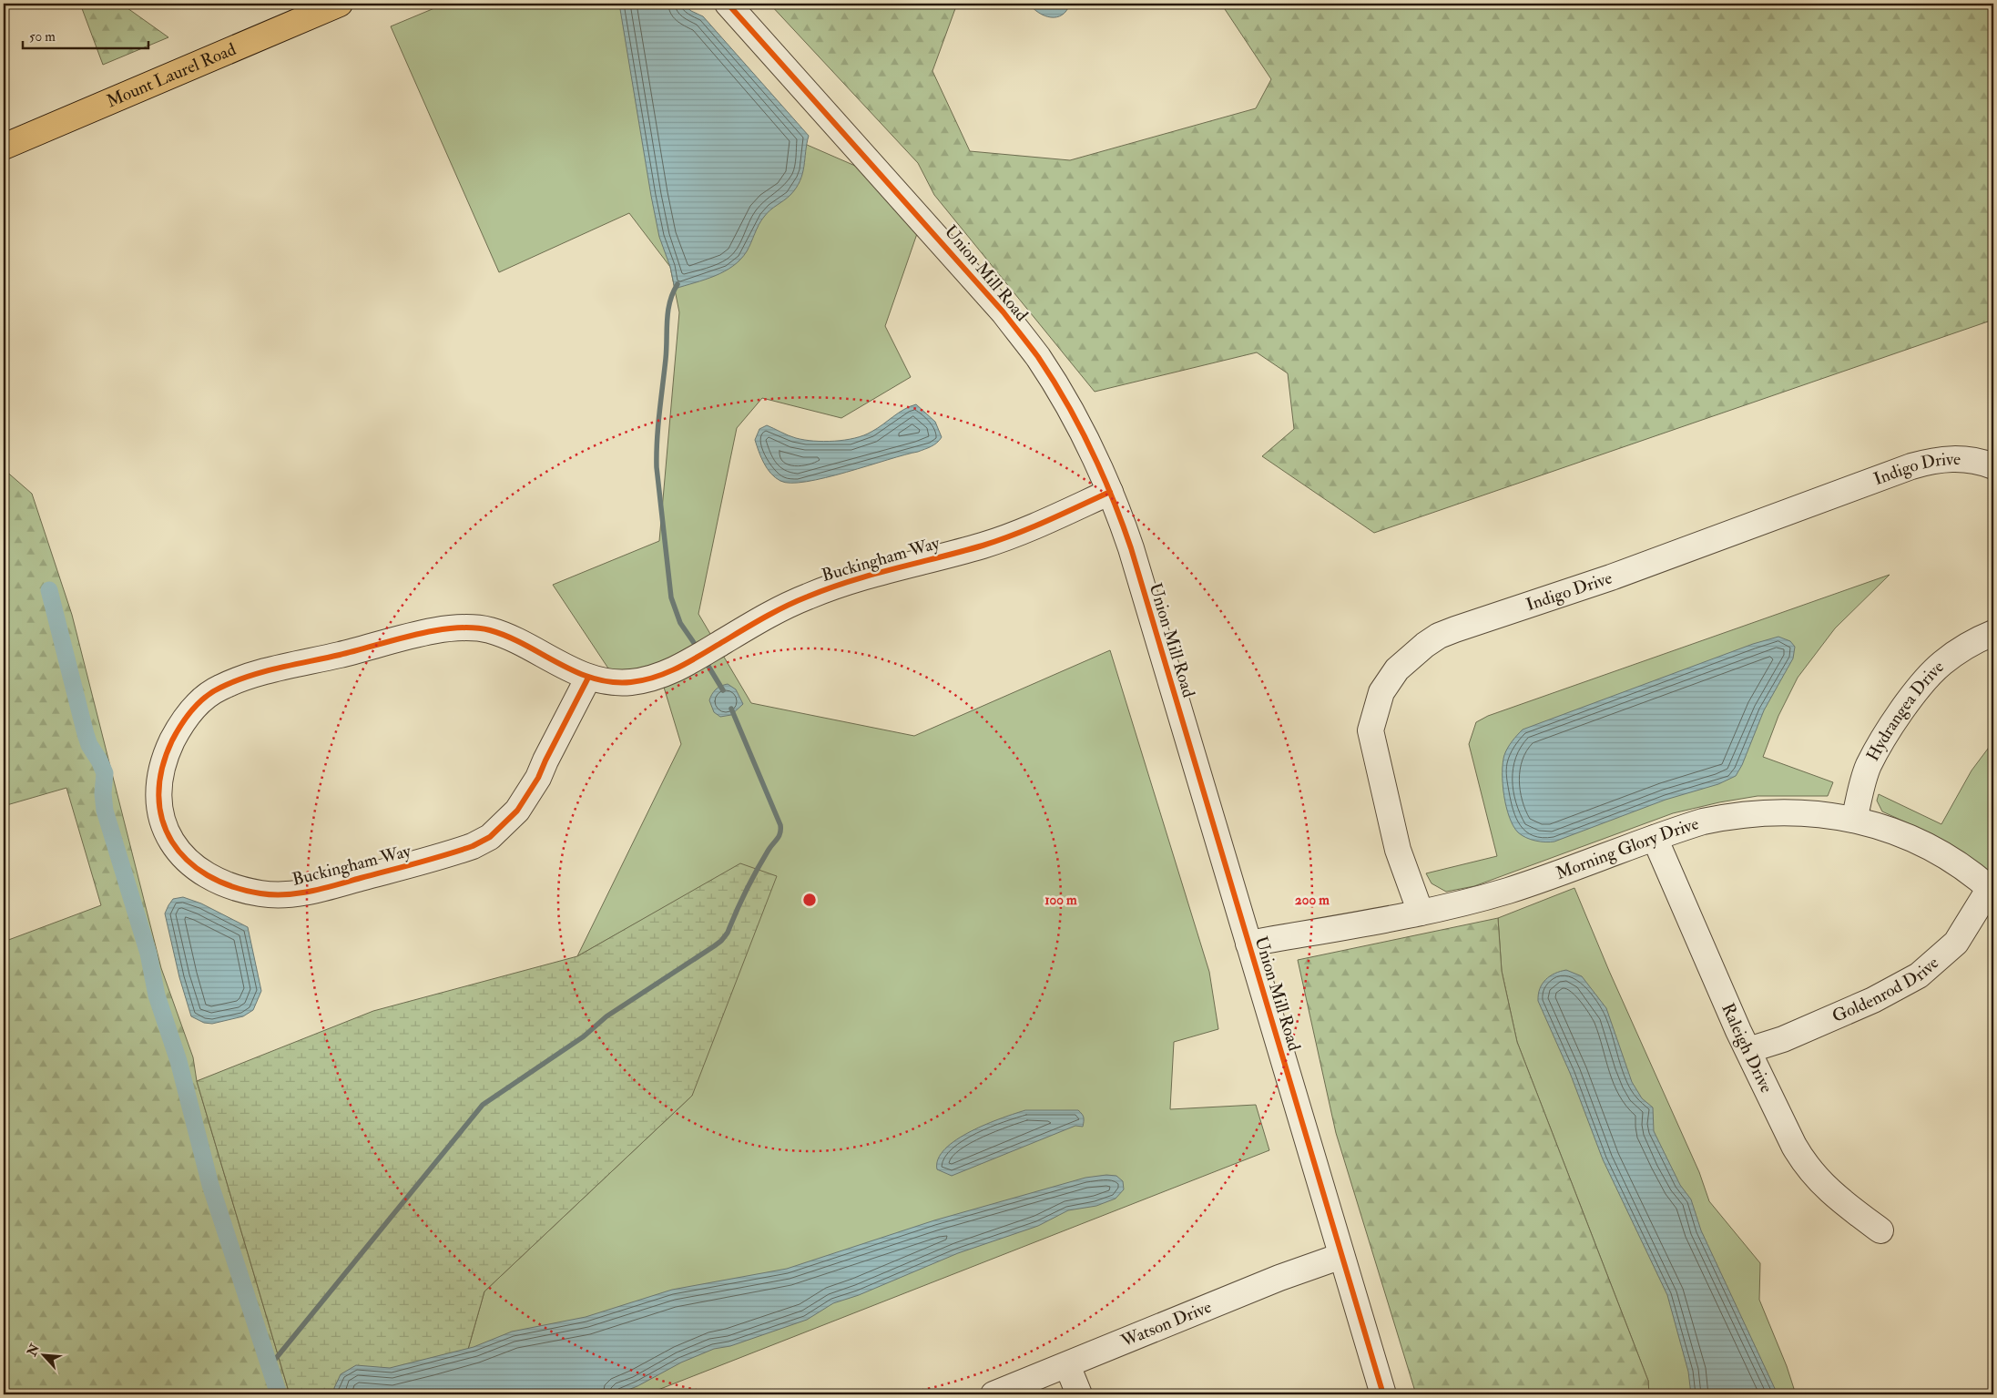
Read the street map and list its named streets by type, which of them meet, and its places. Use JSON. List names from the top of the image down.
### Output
{
  "streets": {
    "main road": ["Mount Laurel Road"],
    "street": [
      "Union Mill Road",
      "Indigo Drive",
      "Buckingham Way",
      "Hydrangea Drive",
      "Morning Glory Drive",
      "Goldenrod Drive",
      "Raleigh Drive",
      "Watson Drive"
    ]
  },
  "crossings": [
    ["Union Mill Road", "Buckingham Way"],
    ["Union Mill Road", "Morning Glory Drive"],
    ["Union Mill Road", "Watson Drive"],
    ["Indigo Drive", "Morning Glory Drive"],
    ["Hydrangea Drive", "Morning Glory Drive"],
    ["Morning Glory Drive", "Goldenrod Drive"],
    ["Morning Glory Drive", "Raleigh Drive"],
    ["Goldenrod Drive", "Raleigh Drive"]
  ],
  "scale_bar": "50 m",
  "north": "top left",
  "rings": ["100 m", "200 m"]
}
